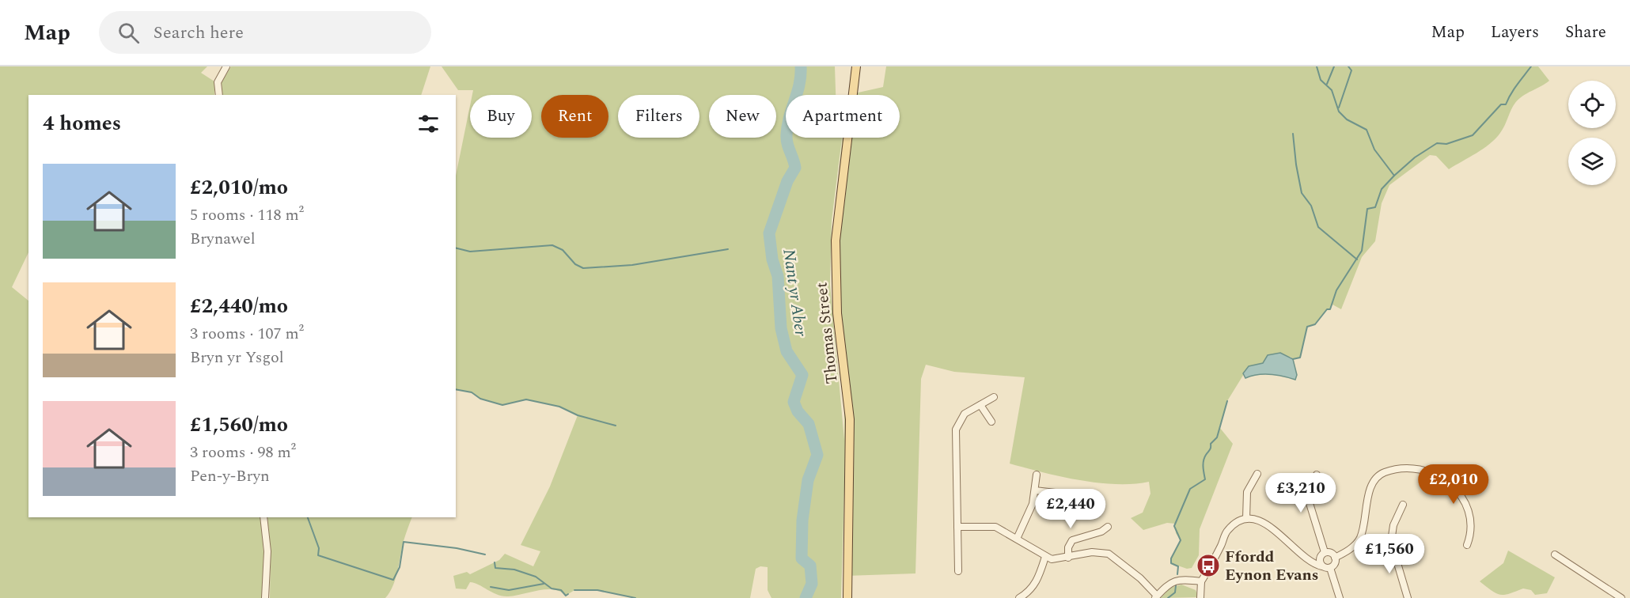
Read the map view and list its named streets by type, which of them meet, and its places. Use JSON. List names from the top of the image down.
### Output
{
  "streets": {
    "main road": ["Thomas Street"]
  },
  "water": ["Nant yr Aber"],
  "places": {
    "bus stop": ["Ffordd Eynon Evans"]
  },
  "page": {
    "header": "Map",
    "search": "Search here",
    "nav": ["Map", "Layers", "Share"],
    "chip": [
      "Buy",
      "Rent",
      "Filters",
      "New",
      "Apartment"
    ],
    "heading": "4 homes",
    "list": [
      {
        "name": "£2,010/mo",
        "note": "5 rooms · 118 m² · Brynawel"
      },
      {
        "name": "£2,440/mo",
        "note": "3 rooms · 107 m² · Bryn yr Ysgol"
      },
      {
        "name": "£1,560/mo",
        "note": "3 rooms · 98 m² · Pen-y-Bryn"
      }
    ],
    "price": [
      "£2,010",
      "£3,210",
      "£2,440",
      "£1,560"
    ]
  }
}
